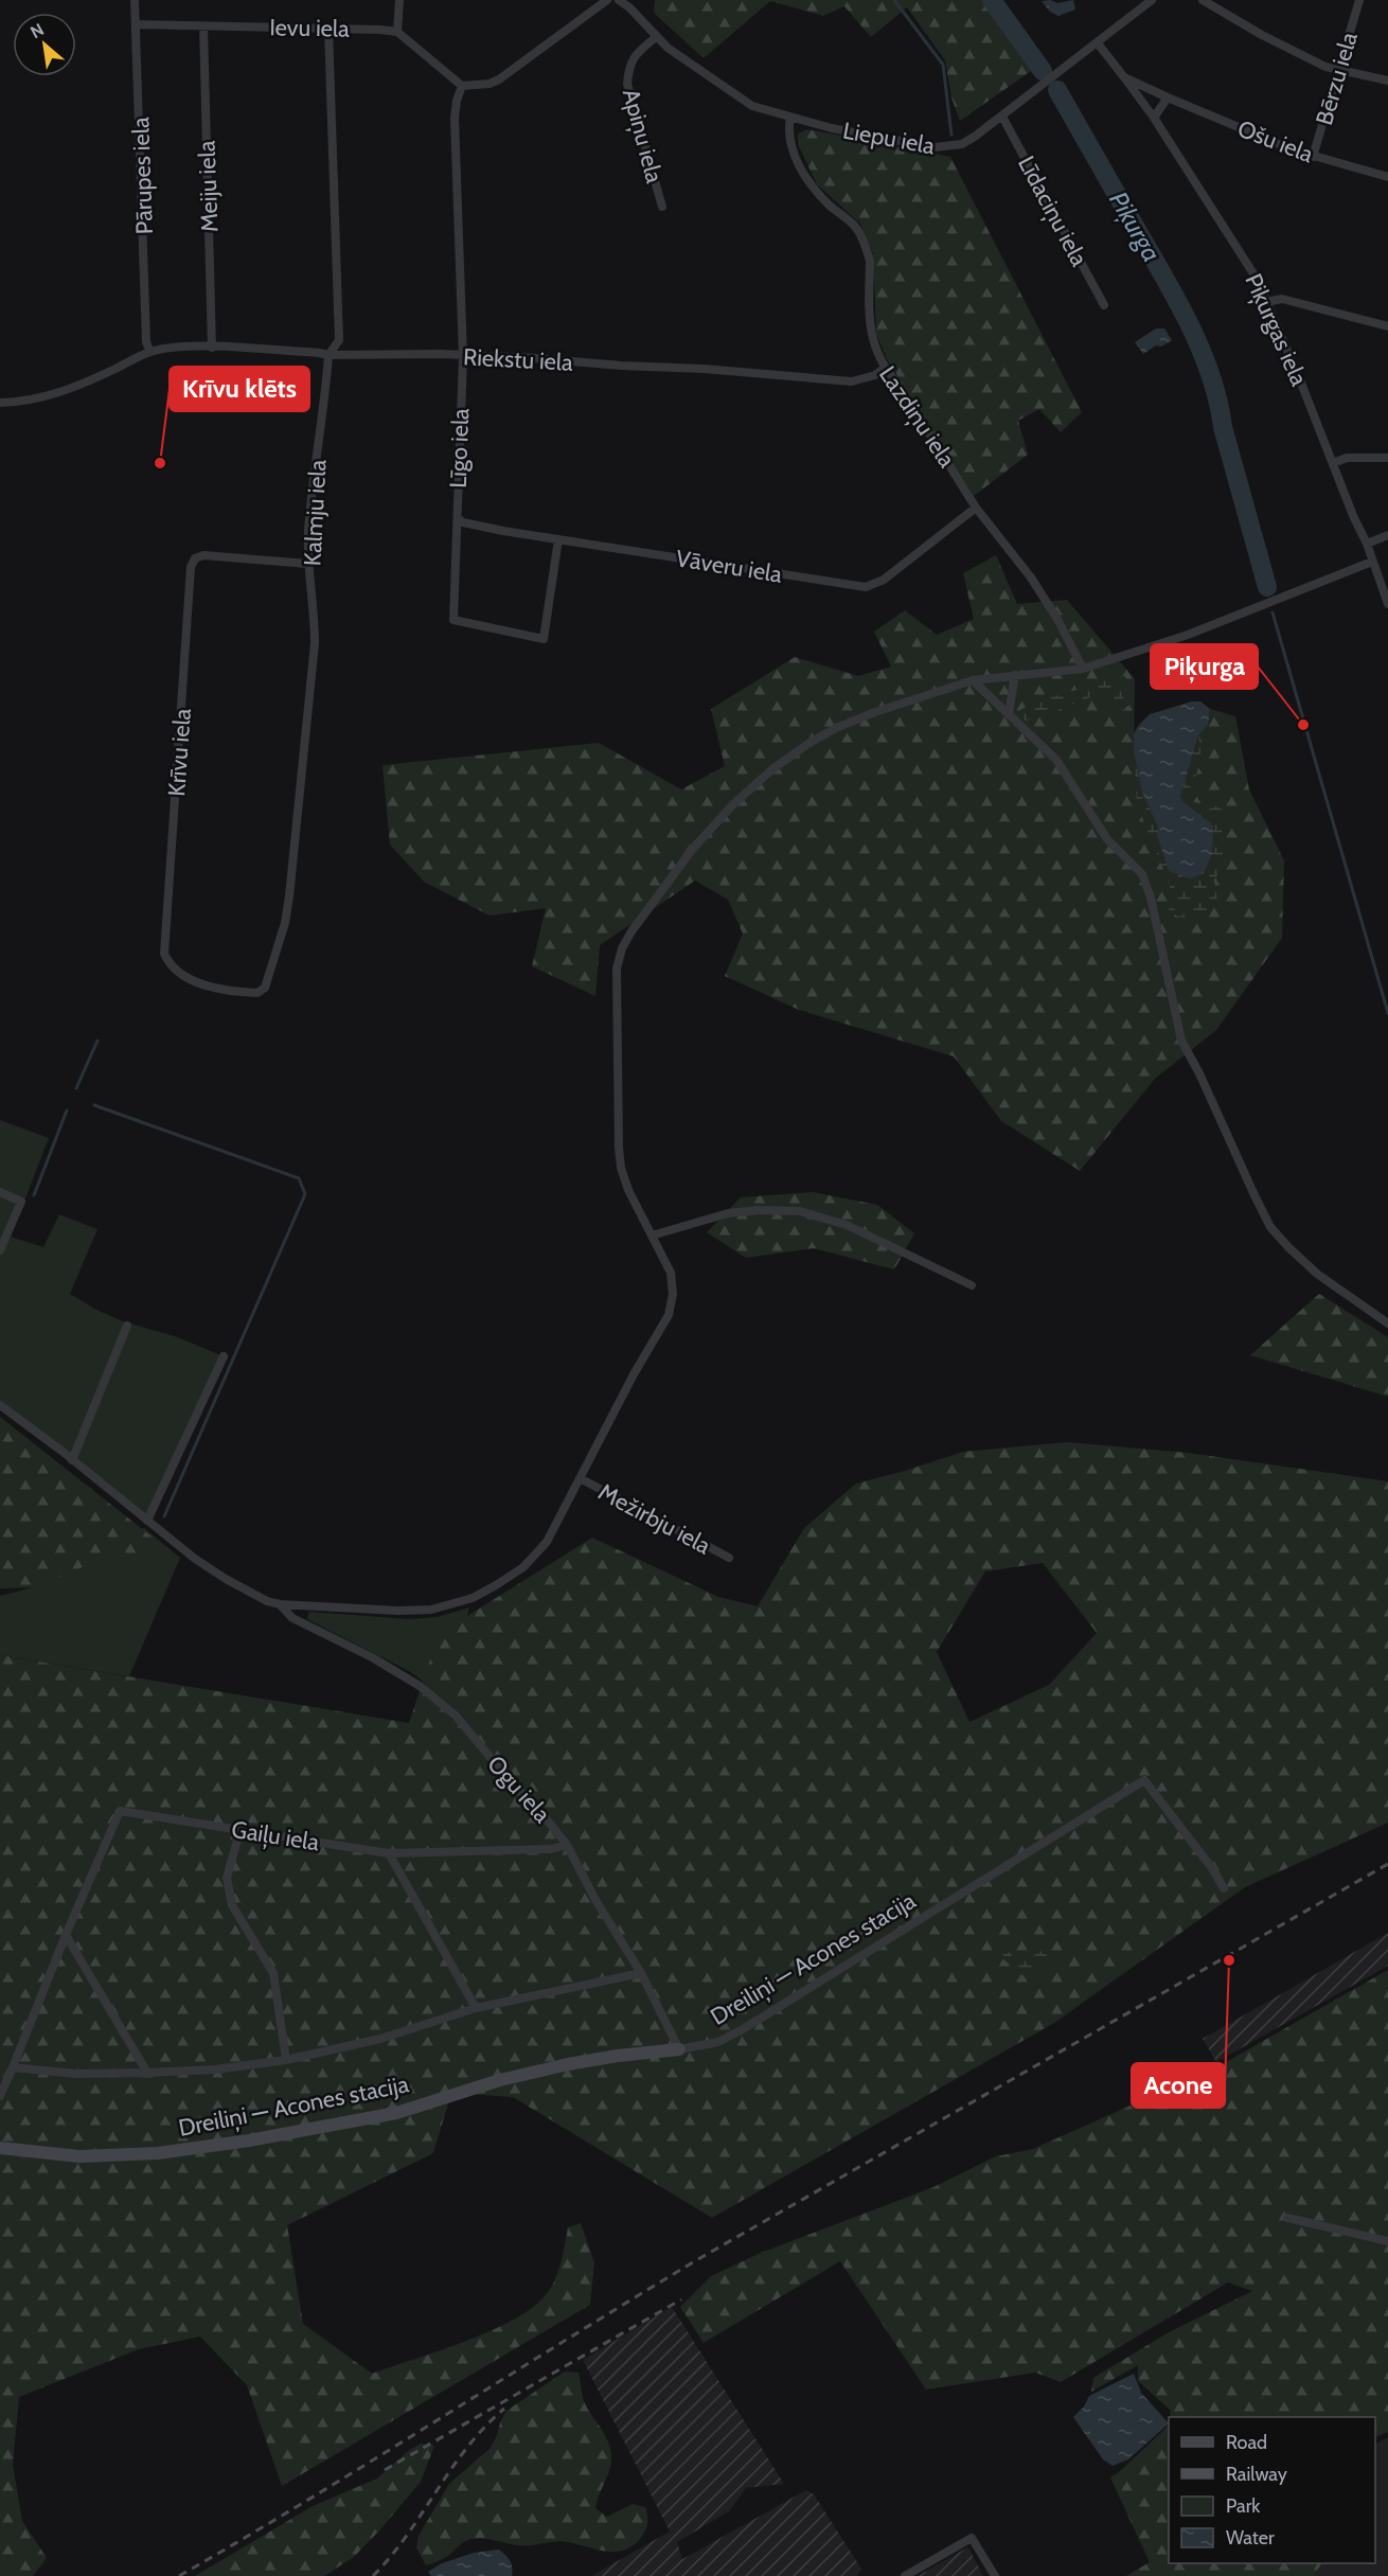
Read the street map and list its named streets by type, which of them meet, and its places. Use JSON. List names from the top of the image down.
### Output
{
  "streets": {
    "street": [
      "Ievu iela",
      "Bērzu iela",
      "Apiņu iela",
      "Liepu iela",
      "Ošu iela",
      "Pārupes iela",
      "Meiju iela",
      "Līdaciņu iela",
      "Piķurgas iela",
      "Riekstu iela",
      "Lazdiņu iela",
      "Līgo iela",
      "Kalmju iela",
      "Vāveru iela",
      "Krīvu iela",
      "Mežirbju iela",
      "Ogu iela",
      "Gaiļu iela",
      "Dreiliņi — Acones stacija"
    ]
  },
  "crossings": [
    ["Ievu iela", "Pārupes iela"],
    ["Ievu iela", "Meiju iela"],
    ["Ievu iela", "Kalmju iela"],
    ["Bērzu iela", "Ošu iela"],
    ["Apiņu iela", "Liepu iela"],
    ["Liepu iela", "Ošu iela"],
    ["Liepu iela", "Līdaciņu iela"],
    ["Liepu iela", "Lazdiņu iela"],
    ["Ošu iela", "Piķurgas iela"],
    ["Pārupes iela", "Riekstu iela"],
    ["Meiju iela", "Riekstu iela"],
    ["Riekstu iela", "Lazdiņu iela"],
    ["Riekstu iela", "Līgo iela"],
    ["Riekstu iela", "Kalmju iela"],
    ["Lazdiņu iela", "Vāveru iela"],
    ["Līgo iela", "Vāveru iela"],
    ["Kalmju iela", "Krīvu iela"],
    ["Ogu iela", "Gaiļu iela"],
    ["Ogu iela", "Dreiliņi — Acones stacija"]
  ],
  "water": ["Piķurga"],
  "places": ["Krīvu klēts", "Piķurga", "Acone"],
  "legend": [
    "Road",
    "Railway",
    "Park",
    "Water"
  ],
  "north": "top left"
}
